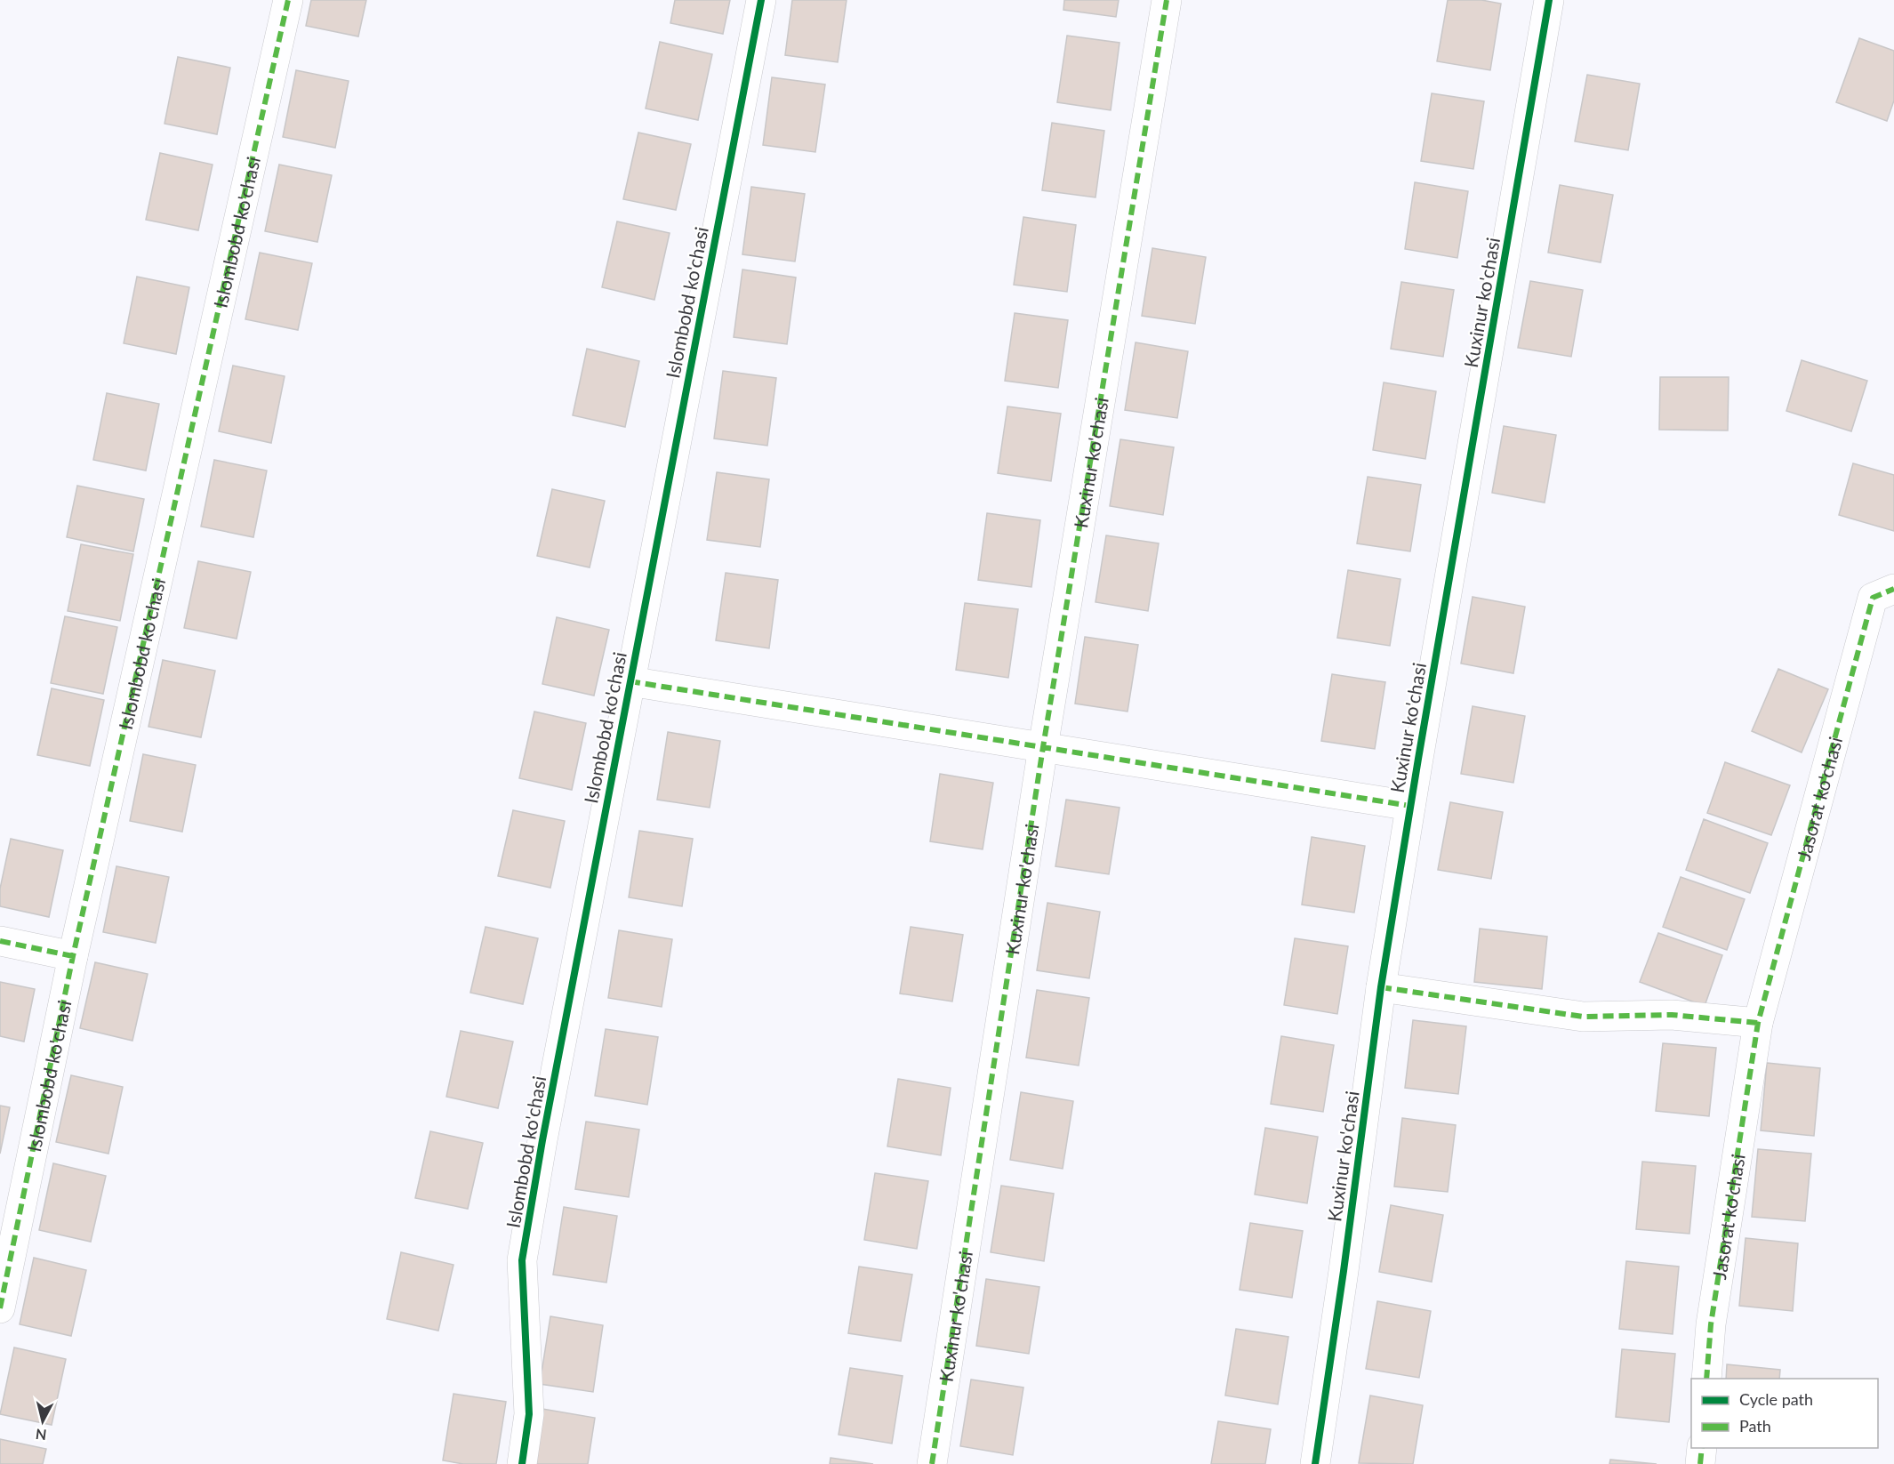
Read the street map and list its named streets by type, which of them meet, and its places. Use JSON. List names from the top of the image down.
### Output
{
  "streets": {
    "street": ["Islombobd ko'chasi", "Kuxinur ko'chasi", "Jasorat ko'chasi"]
  },
  "legend": ["Cycle path", "Path"],
  "north": "bottom"
}
